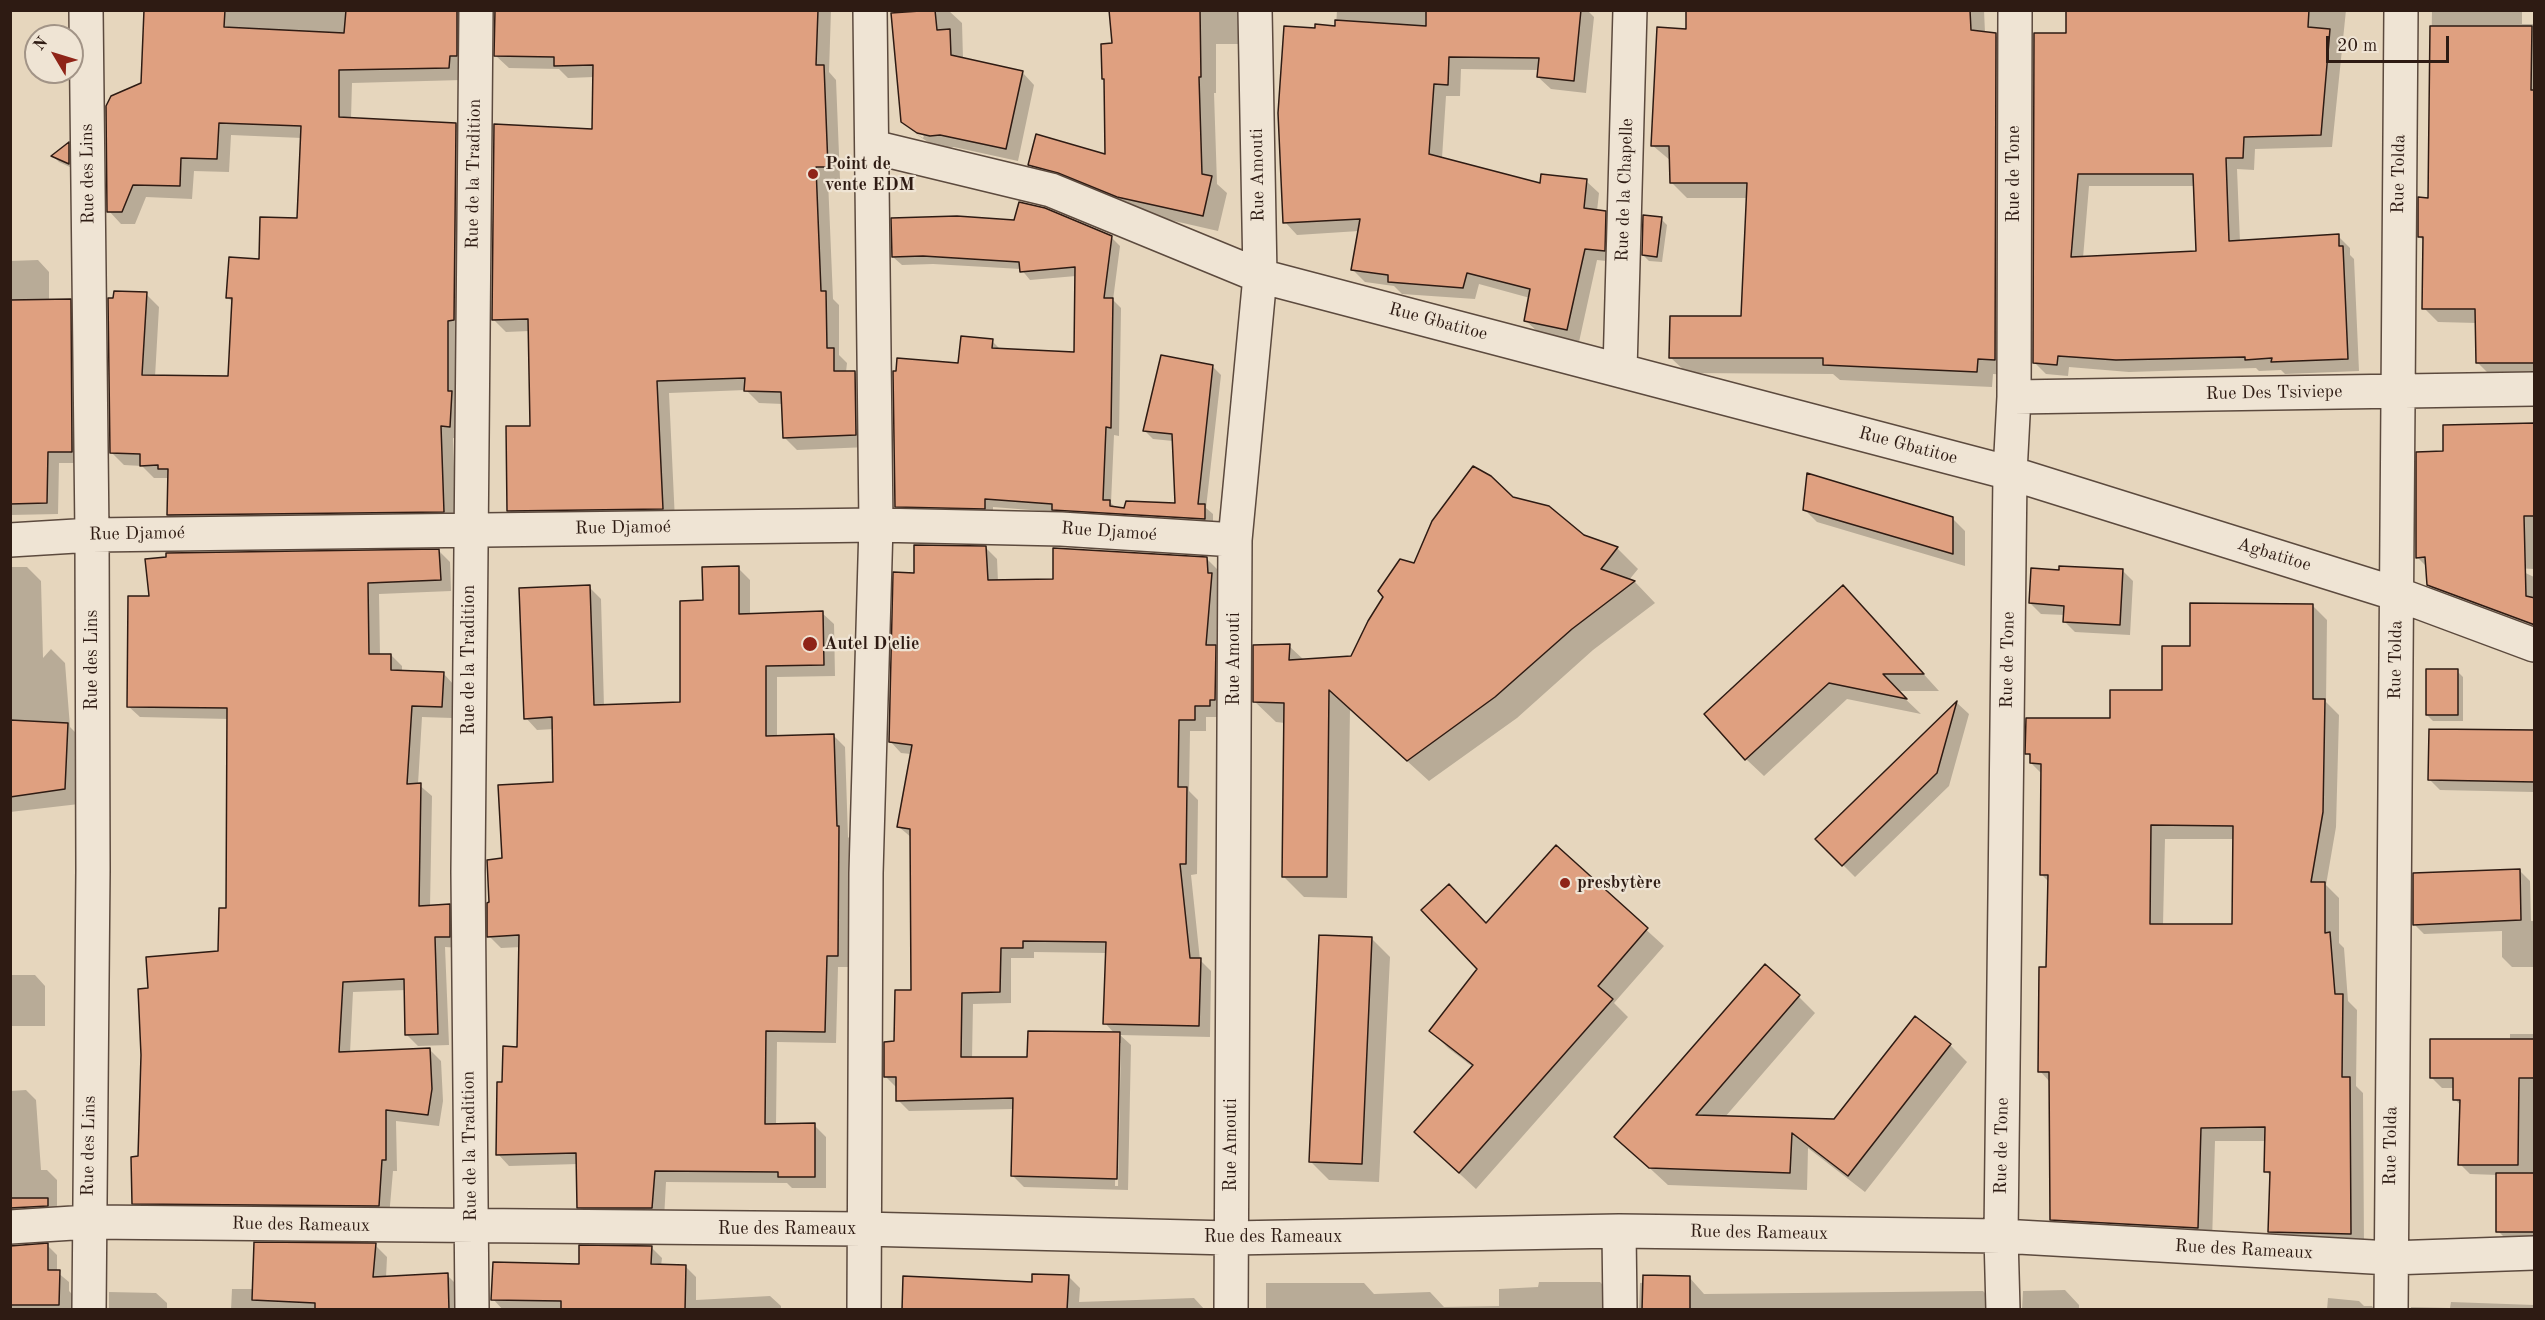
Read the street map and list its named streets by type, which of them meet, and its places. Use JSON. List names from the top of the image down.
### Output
{
  "streets": {
    "street": [
      "Rue des Lins",
      "Rue de la Tradition",
      "Rue de Tone",
      "Rue Tolda",
      "Rue Amouti",
      "Rue de la Chapelle",
      "Rue Gbatitoe",
      "Rue Des Tsiviepe",
      "Rue Djamoé",
      "Agbatitoe",
      "Rue des Rameaux"
    ]
  },
  "crossings": [
    ["Rue des Lins", "Rue Djamoé"],
    ["Rue des Lins", "Rue des Rameaux"],
    ["Rue de la Tradition", "Rue Djamoé"],
    ["Rue de la Tradition", "Rue des Rameaux"],
    ["Rue de Tone", "Rue Gbatitoe"],
    ["Rue de Tone", "Rue Des Tsiviepe"],
    ["Rue de Tone", "Agbatitoe"],
    ["Rue de Tone", "Rue des Rameaux"],
    ["Rue Tolda", "Rue Des Tsiviepe"],
    ["Rue Tolda", "Agbatitoe"],
    ["Rue Tolda", "Rue des Rameaux"],
    ["Rue Amouti", "Rue Gbatitoe"],
    ["Rue Amouti", "Rue Djamoé"],
    ["Rue Amouti", "Rue des Rameaux"],
    ["Rue de la Chapelle", "Rue Gbatitoe"],
    ["Rue Gbatitoe", "Agbatitoe"]
  ],
  "places": ["Point de vente EDM", "Autel D'elie", "presbytère"],
  "scale_bar": "20 m",
  "north": "top left"
}
